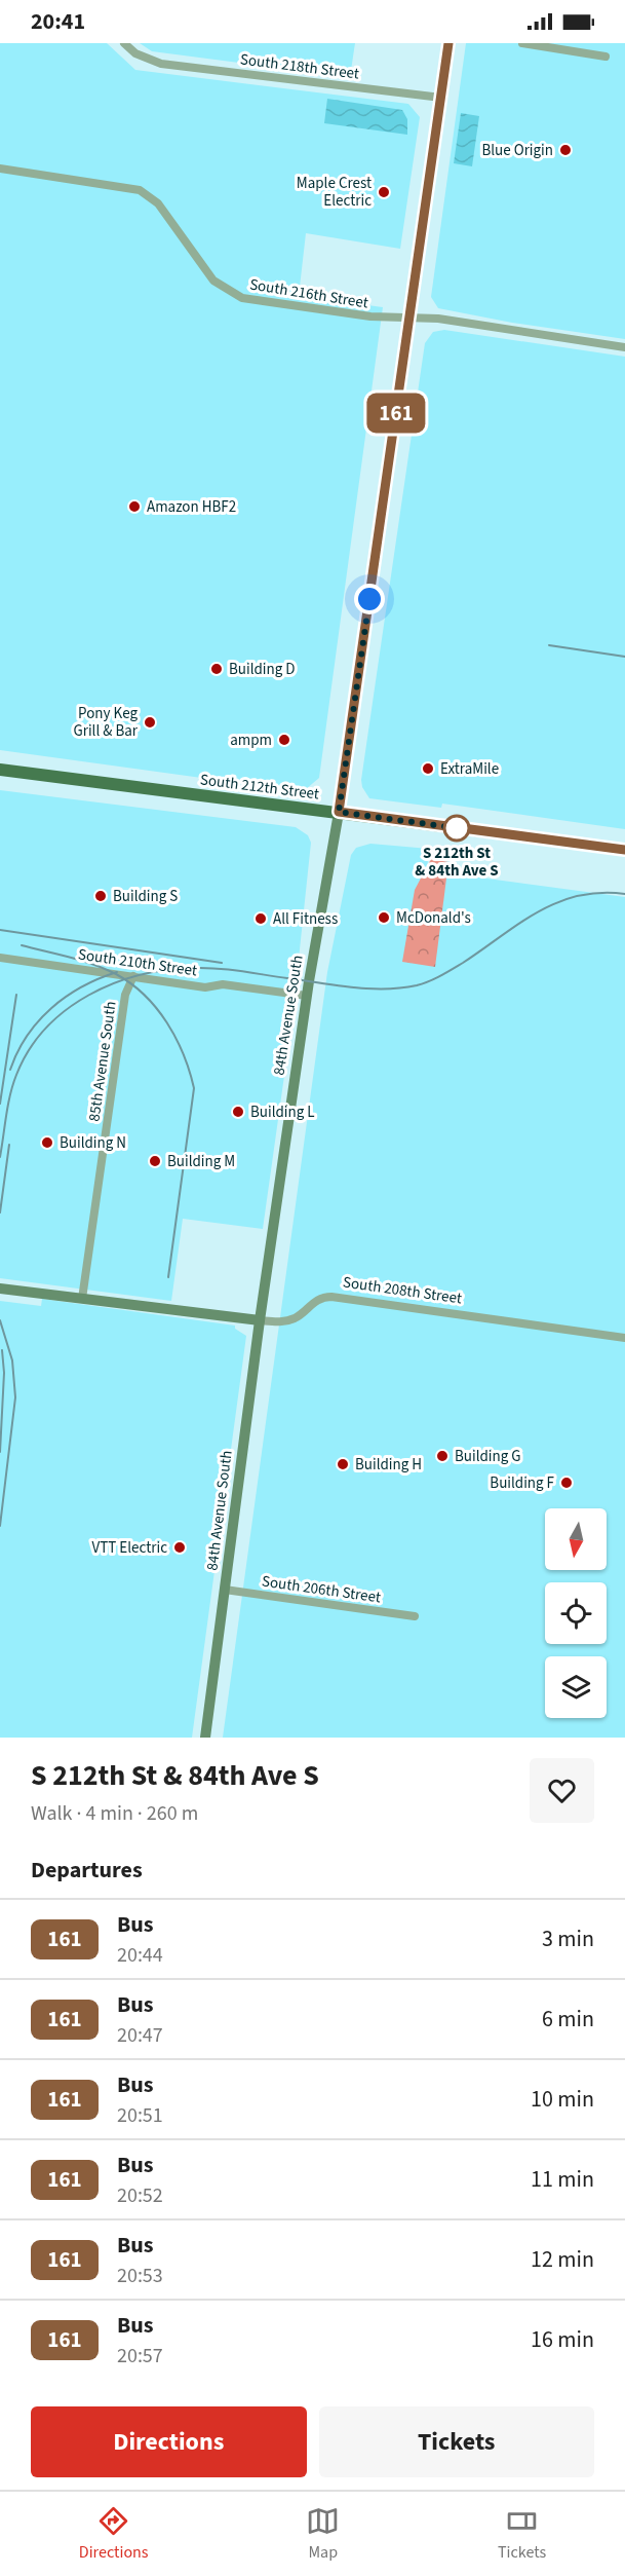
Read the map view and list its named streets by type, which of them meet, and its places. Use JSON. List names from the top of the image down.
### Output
{
  "streets": {
    "main road": ["South 212th Street", "84th Avenue South", "South 208th Street"],
    "street": [
      "South 218th Street",
      "South 216th Street",
      "South 210th Street",
      "85th Avenue South",
      "South 206th Street"
    ]
  },
  "crossings": [
    ["South 218th Street", "84th Avenue South"],
    ["South 216th Street", "84th Avenue South"],
    ["South 212th Street", "84th Avenue South"],
    ["South 210th Street", "84th Avenue South"],
    ["South 210th Street", "85th Avenue South"],
    ["84th Avenue South", "South 208th Street"],
    ["84th Avenue South", "South 206th Street"],
    ["85th Avenue South", "South 208th Street"]
  ],
  "places": [
    "Blue Origin",
    "Maple Crest Electric",
    "Amazon HBF2",
    "Building D",
    "Pony Keg Grill & Bar",
    "ampm",
    "ExtraMile",
    "S 212th St & 84th Ave S",
    "Building S",
    "McDonald's",
    "All Fitness",
    "Building L",
    "Building N",
    "Building M",
    "Building G",
    "Building H",
    "Building F",
    "VTT Electric"
  ],
  "lines": ["bus line 161"],
  "north": "bottom",
  "page": {
    "status": "20:41",
    "on_map": "161",
    "heading": [
      ["S 212th St & 84th Ave S", "Walk · 4 min · 260 m"],
      "Departures"
    ],
    "list": [
      {
        "mark": "161",
        "name": "Bus",
        "note": "20:44",
        "value": "3 min"
      },
      {
        "mark": "161",
        "name": "Bus",
        "note": "20:47",
        "value": "6 min"
      },
      {
        "mark": "161",
        "name": "Bus",
        "note": "20:51",
        "value": "10 min"
      },
      {
        "mark": "161",
        "name": "Bus",
        "note": "20:52",
        "value": "11 min"
      },
      {
        "mark": "161",
        "name": "Bus",
        "note": "20:53",
        "value": "12 min"
      },
      {
        "mark": "161",
        "name": "Bus",
        "note": "20:57",
        "value": "16 min"
      }
    ],
    "buttons": ["Directions", "Tickets"],
    "tabs": ["Directions", "Map", "Tickets"]
  }
}
